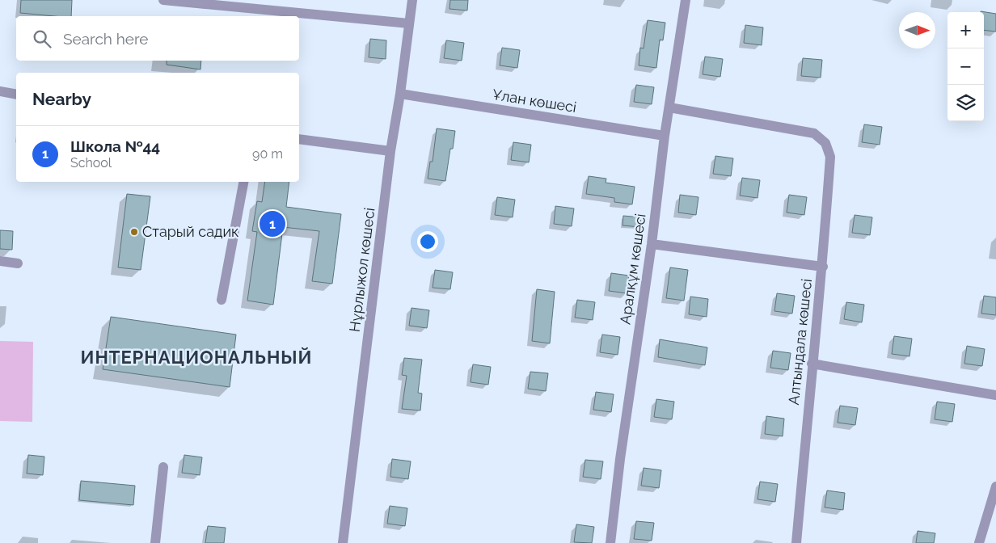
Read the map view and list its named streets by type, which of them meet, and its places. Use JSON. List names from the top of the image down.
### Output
{
  "streets": {
    "street": [
      "Ұлан көшесі",
      "Аралқұм көшесі",
      "Нұрлыжол көшесі",
      "Алтындала көшесі"
    ]
  },
  "crossings": [
    ["Ұлан көшесі", "Аралқұм көшесі"],
    ["Ұлан көшесі", "Нұрлыжол көшесі"],
    ["Аралқұм көшесі", "Алтындала көшесі"]
  ],
  "districts": ["ИНТЕРНАЦИОНАЛЬНЫЙ"],
  "places": ["Старый садик"],
  "north": "right",
  "page": {
    "map_buttons": ["+", "−"],
    "search": "Search here",
    "heading": "Nearby",
    "list": [
      {
        "mark": "1",
        "name": "Школа №44",
        "note": "School",
        "value": "90 m"
      }
    ],
    "pins": "1"
  }
}
